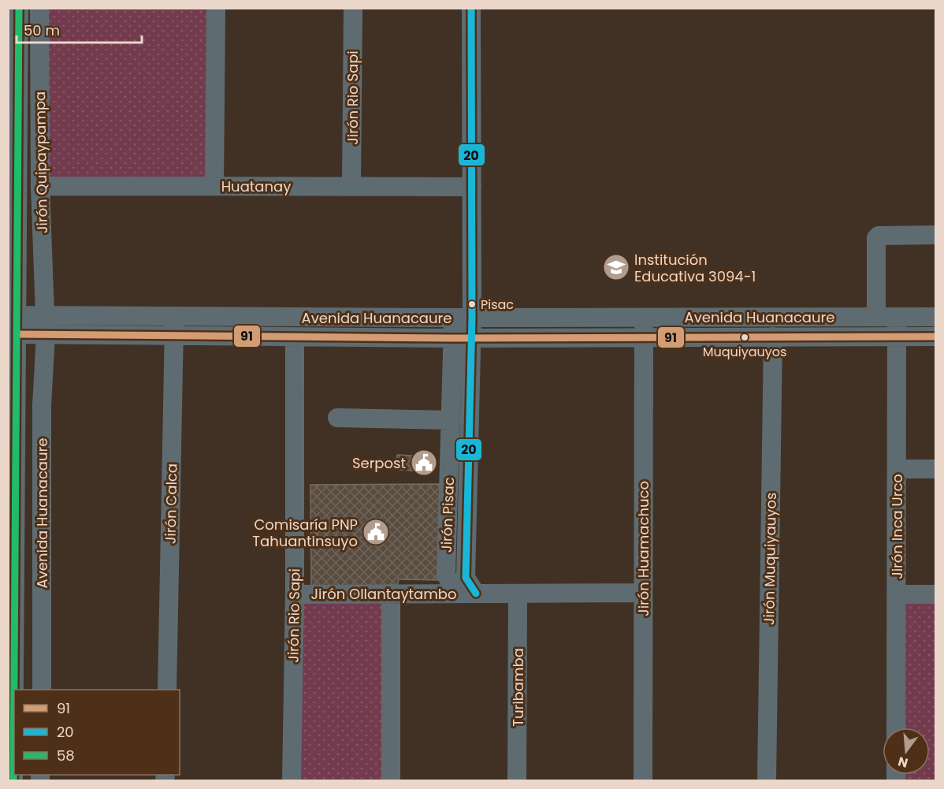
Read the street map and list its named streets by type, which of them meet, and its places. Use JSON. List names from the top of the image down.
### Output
{
  "streets": {
    "street": [
      "Jirón Rio Sapi",
      "Jirón Quipaypampa",
      "Huatanay",
      "Avenida Huanacaure",
      "Jirón Calca",
      "Jirón Pisac",
      "Jirón Inca Urco",
      "Jirón Huamachuco",
      "Jirón Muquiyauyos",
      "Jirón Ollantaytambo",
      "Turibamba"
    ]
  },
  "crossings": [
    ["Jirón Rio Sapi", "Huatanay"],
    ["Jirón Rio Sapi", "Avenida Huanacaure"],
    ["Jirón Rio Sapi", "Jirón Ollantaytambo"],
    ["Jirón Quipaypampa", "Huatanay"],
    ["Jirón Quipaypampa", "Avenida Huanacaure"],
    ["Huatanay", "Jirón Pisac"],
    ["Avenida Huanacaure", "Jirón Calca"],
    ["Avenida Huanacaure", "Jirón Pisac"],
    ["Avenida Huanacaure", "Jirón Inca Urco"],
    ["Avenida Huanacaure", "Jirón Huamachuco"],
    ["Avenida Huanacaure", "Jirón Muquiyauyos"],
    ["Jirón Pisac", "Jirón Ollantaytambo"],
    ["Jirón Huamachuco", "Jirón Ollantaytambo"],
    ["Jirón Ollantaytambo", "Turibamba"]
  ],
  "places": {
    "school or university": ["Institución Educativa 3094-1"],
    "other": ["Pisac", "Muquiyauyos"],
    "public building": ["Serpost", "Comisaría PNP Tahuantinsuyo"]
  },
  "lines": ["transit line 20", "transit line 58", "transit line 91"],
  "legend": ["91", "20", "58"],
  "scale_bar": "50 m",
  "north": "bottom"
}
